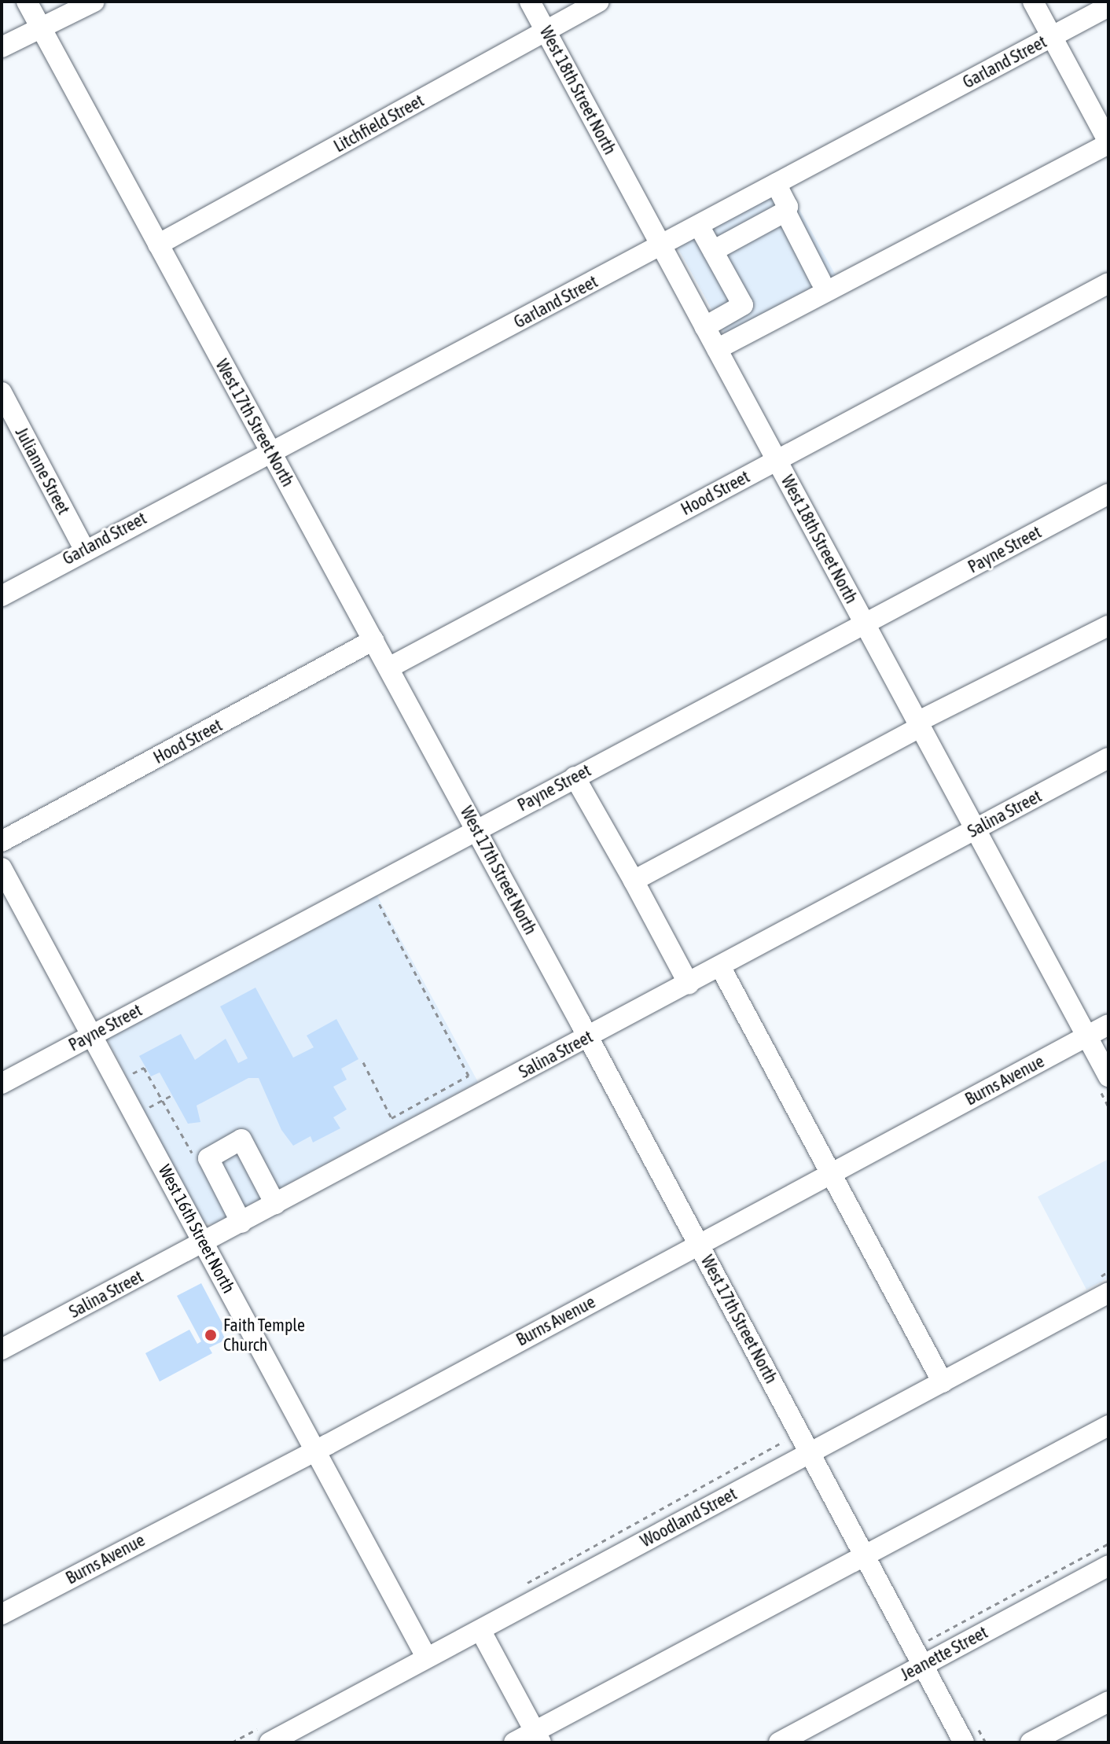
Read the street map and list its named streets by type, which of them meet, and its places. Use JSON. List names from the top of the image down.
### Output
{
  "streets": {
    "street": [
      "Garland Street",
      "West 18th Street North",
      "Litchfield Street",
      "West 17th Street North",
      "Julianne Street",
      "Hood Street",
      "Payne Street",
      "Salina Street",
      "Burns Avenue",
      "West 16th Street North",
      "Woodland Street",
      "Jeanette Street"
    ]
  },
  "crossings": [
    ["Garland Street", "West 18th Street North"],
    ["Garland Street", "West 17th Street North"],
    ["Garland Street", "Julianne Street"],
    ["West 18th Street North", "Litchfield Street"],
    ["West 18th Street North", "Hood Street"],
    ["West 18th Street North", "Payne Street"],
    ["West 18th Street North", "Salina Street"],
    ["West 18th Street North", "Burns Avenue"],
    ["Litchfield Street", "West 17th Street North"],
    ["West 17th Street North", "Hood Street"],
    ["West 17th Street North", "Payne Street"],
    ["West 17th Street North", "Salina Street"],
    ["West 17th Street North", "Burns Avenue"],
    ["West 17th Street North", "Woodland Street"],
    ["West 17th Street North", "Jeanette Street"],
    ["Payne Street", "West 16th Street North"],
    ["Salina Street", "West 16th Street North"],
    ["Burns Avenue", "West 16th Street North"],
    ["West 16th Street North", "Woodland Street"]
  ],
  "places": ["Faith Temple Church"]
}
